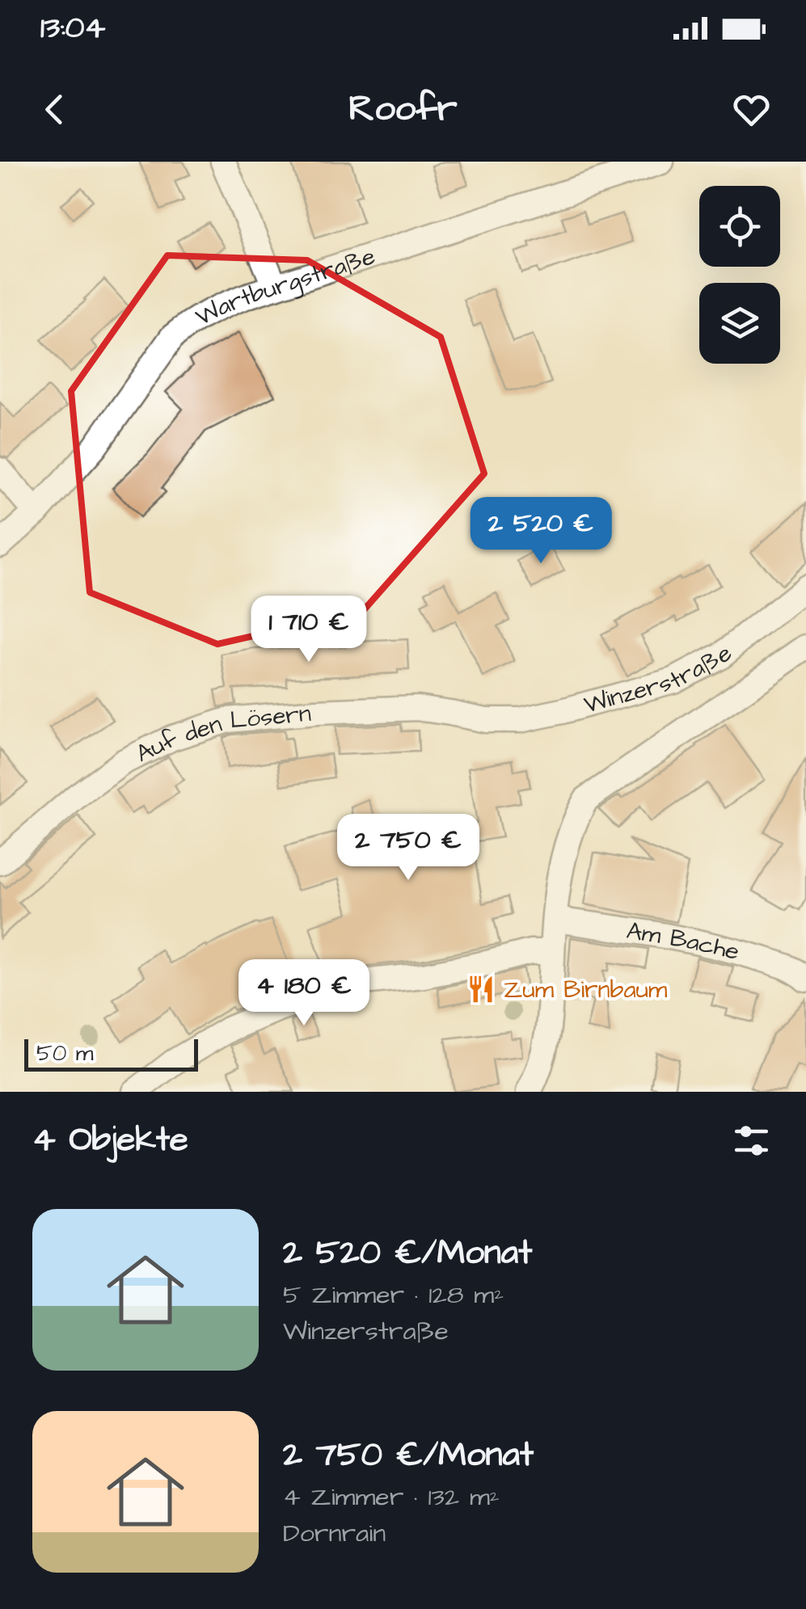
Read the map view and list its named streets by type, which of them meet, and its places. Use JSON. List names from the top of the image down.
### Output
{
  "streets": {
    "street": [
      "Wartburgstraße",
      "Winzerstraße",
      "Auf den Lösern",
      "Am Bache"
    ]
  },
  "crossings": [
    ["Winzerstraße", "Auf den Lösern"],
    ["Winzerstraße", "Am Bache"]
  ],
  "places": {
    "restaurant": ["Zum Birnbaum"]
  },
  "scale_bar": "50 m",
  "page": {
    "status": "13:04",
    "header": "Roofr",
    "price": [
      "2 520 €",
      "1 710 €",
      "2 750 €",
      "4 180 €"
    ],
    "scale": "50 m",
    "heading": "4 Objekte",
    "list": [
      {
        "name": "2 520 €/Monat",
        "note": "5 Zimmer · 128 m² · Winzerstraße"
      },
      {
        "name": "2 750 €/Monat",
        "note": "4 Zimmer · 132 m² · Dornrain"
      }
    ]
  }
}
